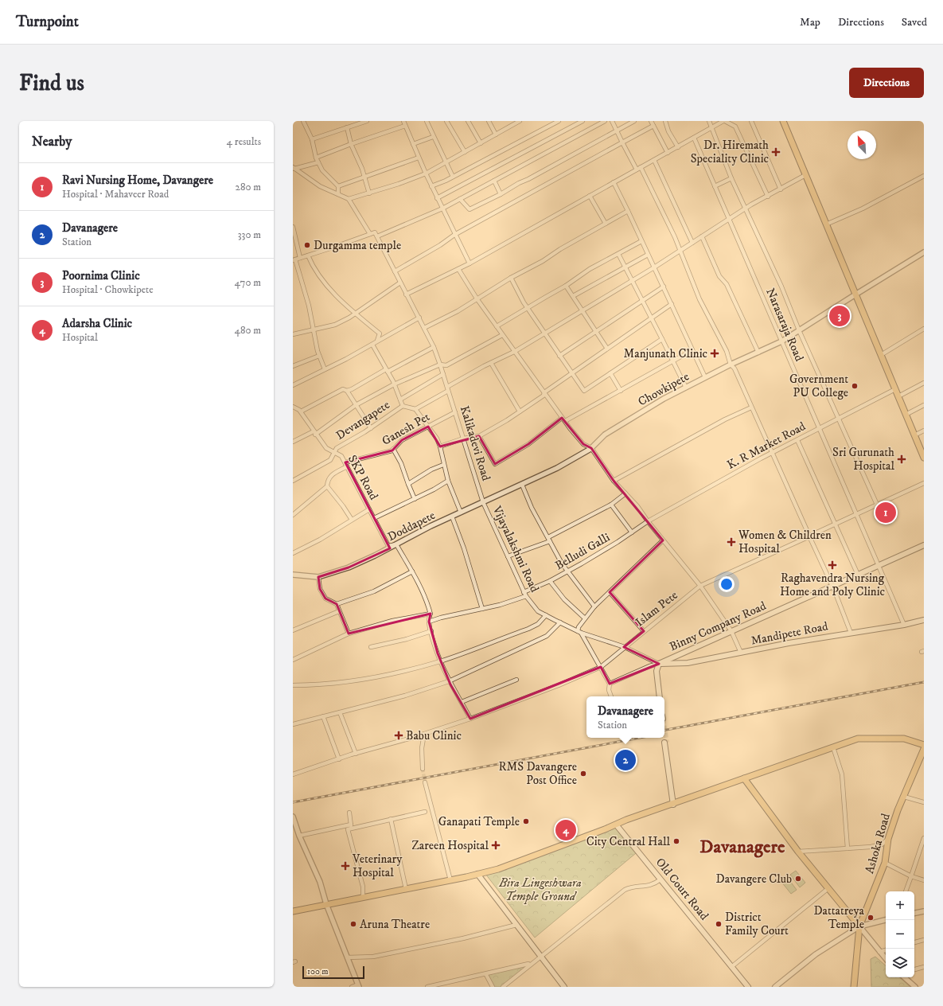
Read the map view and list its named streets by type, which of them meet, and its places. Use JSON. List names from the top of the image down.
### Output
{
  "streets": {
    "main road": [
      "Binny Company Road",
      "Mandipete Road",
      "Ashoka Road",
      "Old Court Road"
    ],
    "street": [
      "Narasaraja Road",
      "Chowkipete",
      "Devangapete",
      "Ganesh Pet",
      "Kalikadevi Road",
      "K. R Market Road",
      "SKP Road",
      "Doddapete",
      "Vijayalakshmi Road",
      "Belludi Galli",
      "Islam Pete"
    ]
  },
  "crossings": [
    ["Narasaraja Road", "Chowkipete"],
    ["Narasaraja Road", "K. R Market Road"],
    ["Narasaraja Road", "Islam Pete"],
    ["Narasaraja Road", "Binny Company Road"],
    ["Narasaraja Road", "Mandipete Road"],
    ["Chowkipete", "Kalikadevi Road"],
    ["Chowkipete", "Doddapete"],
    ["Chowkipete", "Vijayalakshmi Road"],
    ["Devangapete", "SKP Road"],
    ["Ganesh Pet", "Kalikadevi Road"],
    ["Ganesh Pet", "SKP Road"],
    ["Kalikadevi Road", "Doddapete"],
    ["Kalikadevi Road", "Vijayalakshmi Road"],
    ["K. R Market Road", "Belludi Galli"],
    ["SKP Road", "Doddapete"],
    ["Doddapete", "Vijayalakshmi Road"],
    ["Vijayalakshmi Road", "Belludi Galli"],
    ["Vijayalakshmi Road", "Islam Pete"],
    ["Vijayalakshmi Road", "Binny Company Road"],
    ["Vijayalakshmi Road", "Mandipete Road"],
    ["Binny Company Road", "Mandipete Road"]
  ],
  "districts": ["Davanagere"],
  "parks": ["Bira Lingeshwara Temple Ground"],
  "places": {
    "health": [
      "Dr. Hiremath Speciality Clinic",
      "Manjunath Clinic",
      "Sri Gurunath Hospital",
      "Women & Children Hospital",
      "Raghavendra Nursing Home and Poly Clinic",
      "Babu Clinic",
      "Zareen Hospital",
      "Veterinary Hospital"
    ],
    "other": [
      "Durgamma temple",
      "Government PU College",
      "RMS Davangere Post Office",
      "Ganapati Temple",
      "City Central Hall",
      "Davangere Club",
      "Dattatreya Temple",
      "Aruna Theatre",
      "District Family Court"
    ]
  },
  "scale_bar": "100 m",
  "north": "top left",
  "page": {
    "header": "Turnpoint",
    "nav": ["Map", "Directions", "Saved"],
    "buttons": "Directions",
    "title": "Find us",
    "heading": ["Nearby", "4 results"],
    "list": [
      {
        "mark": "1",
        "name": "Ravi Nursing Home, Davangere",
        "note": "Hospital · Mahaveer Road",
        "value": "280 m"
      },
      {
        "mark": "2",
        "name": "Davanagere",
        "note": "Station",
        "value": "330 m"
      },
      {
        "mark": "3",
        "name": "Poornima Clinic",
        "note": "Hospital · Chowkipete",
        "value": "470 m"
      },
      {
        "mark": "4",
        "name": "Adarsha Clinic",
        "note": "Hospital",
        "value": "480 m"
      }
    ],
    "pins": [
      "3",
      "1",
      "2",
      "4"
    ],
    "popup": ["Davanagere", "Station"],
    "map_buttons": ["+", "−"],
    "scale": "100 m"
  }
}
